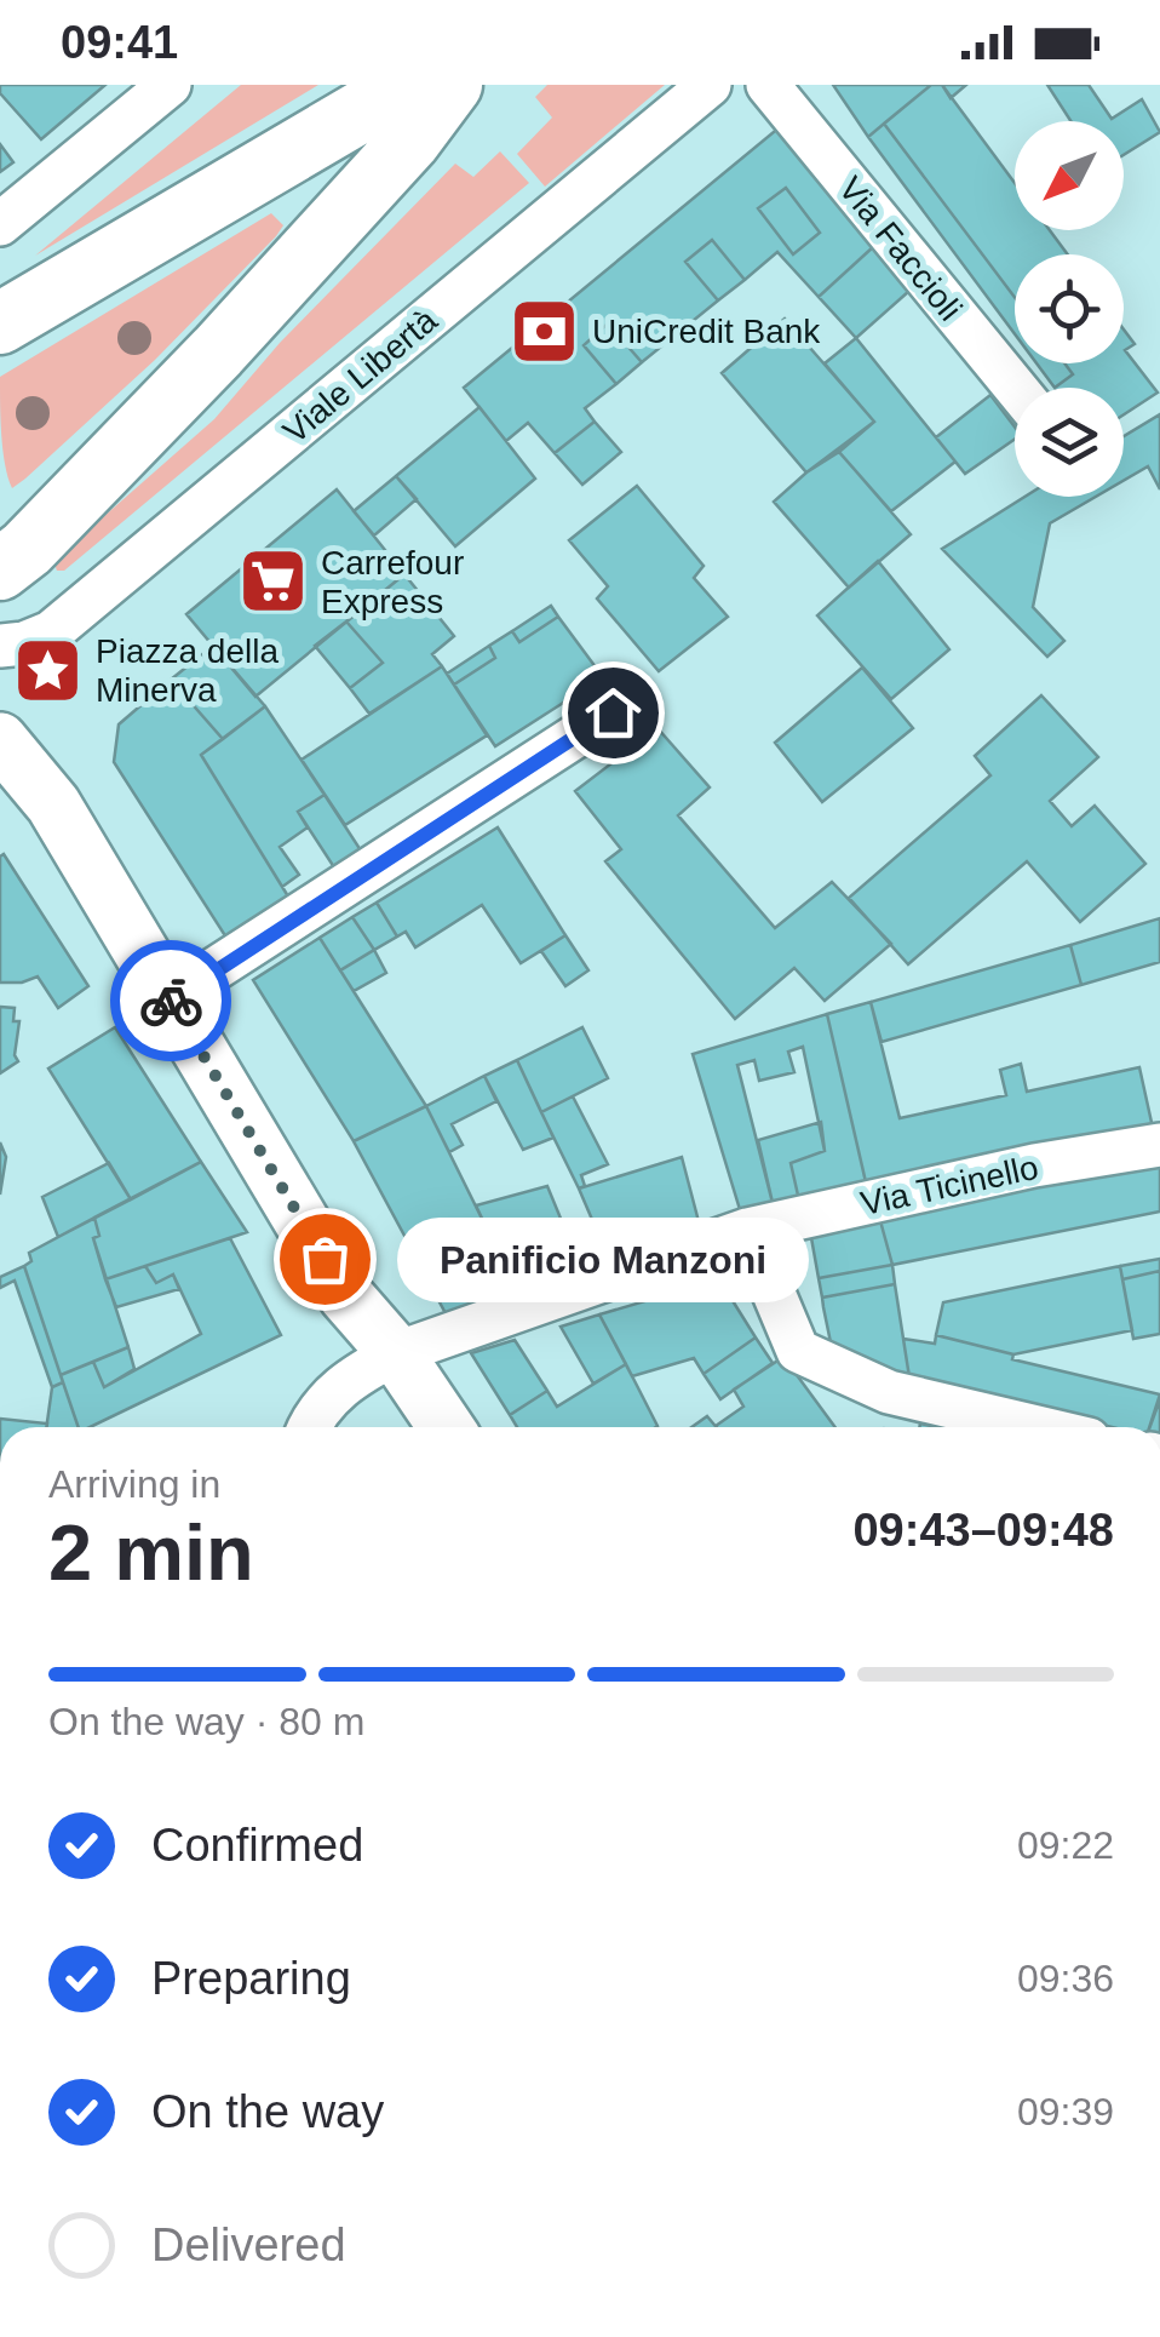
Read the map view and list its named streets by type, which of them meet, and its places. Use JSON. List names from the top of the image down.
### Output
{
  "streets": {
    "street": ["Via Faccioli", "Viale Libertà", "Via Ticinello"]
  },
  "places": {
    "bank": ["UniCredit Bank"],
    "supermarket": ["Carrefour Express"],
    "place": ["Piazza della Minerva"],
    "other": ["Panificio Manzoni"]
  },
  "north": "bottom left",
  "page": {
    "status": "09:41",
    "bubble": "Panificio Manzoni",
    "heading": ["2 min", "Arriving in", "09:43–09:48"],
    "bar": "On the way · 80 m",
    "list": [
      ["Confirmed", "09:22"],
      ["Preparing", "09:36"],
      ["On the way", "09:39"],
      "Delivered"
    ]
  }
}
